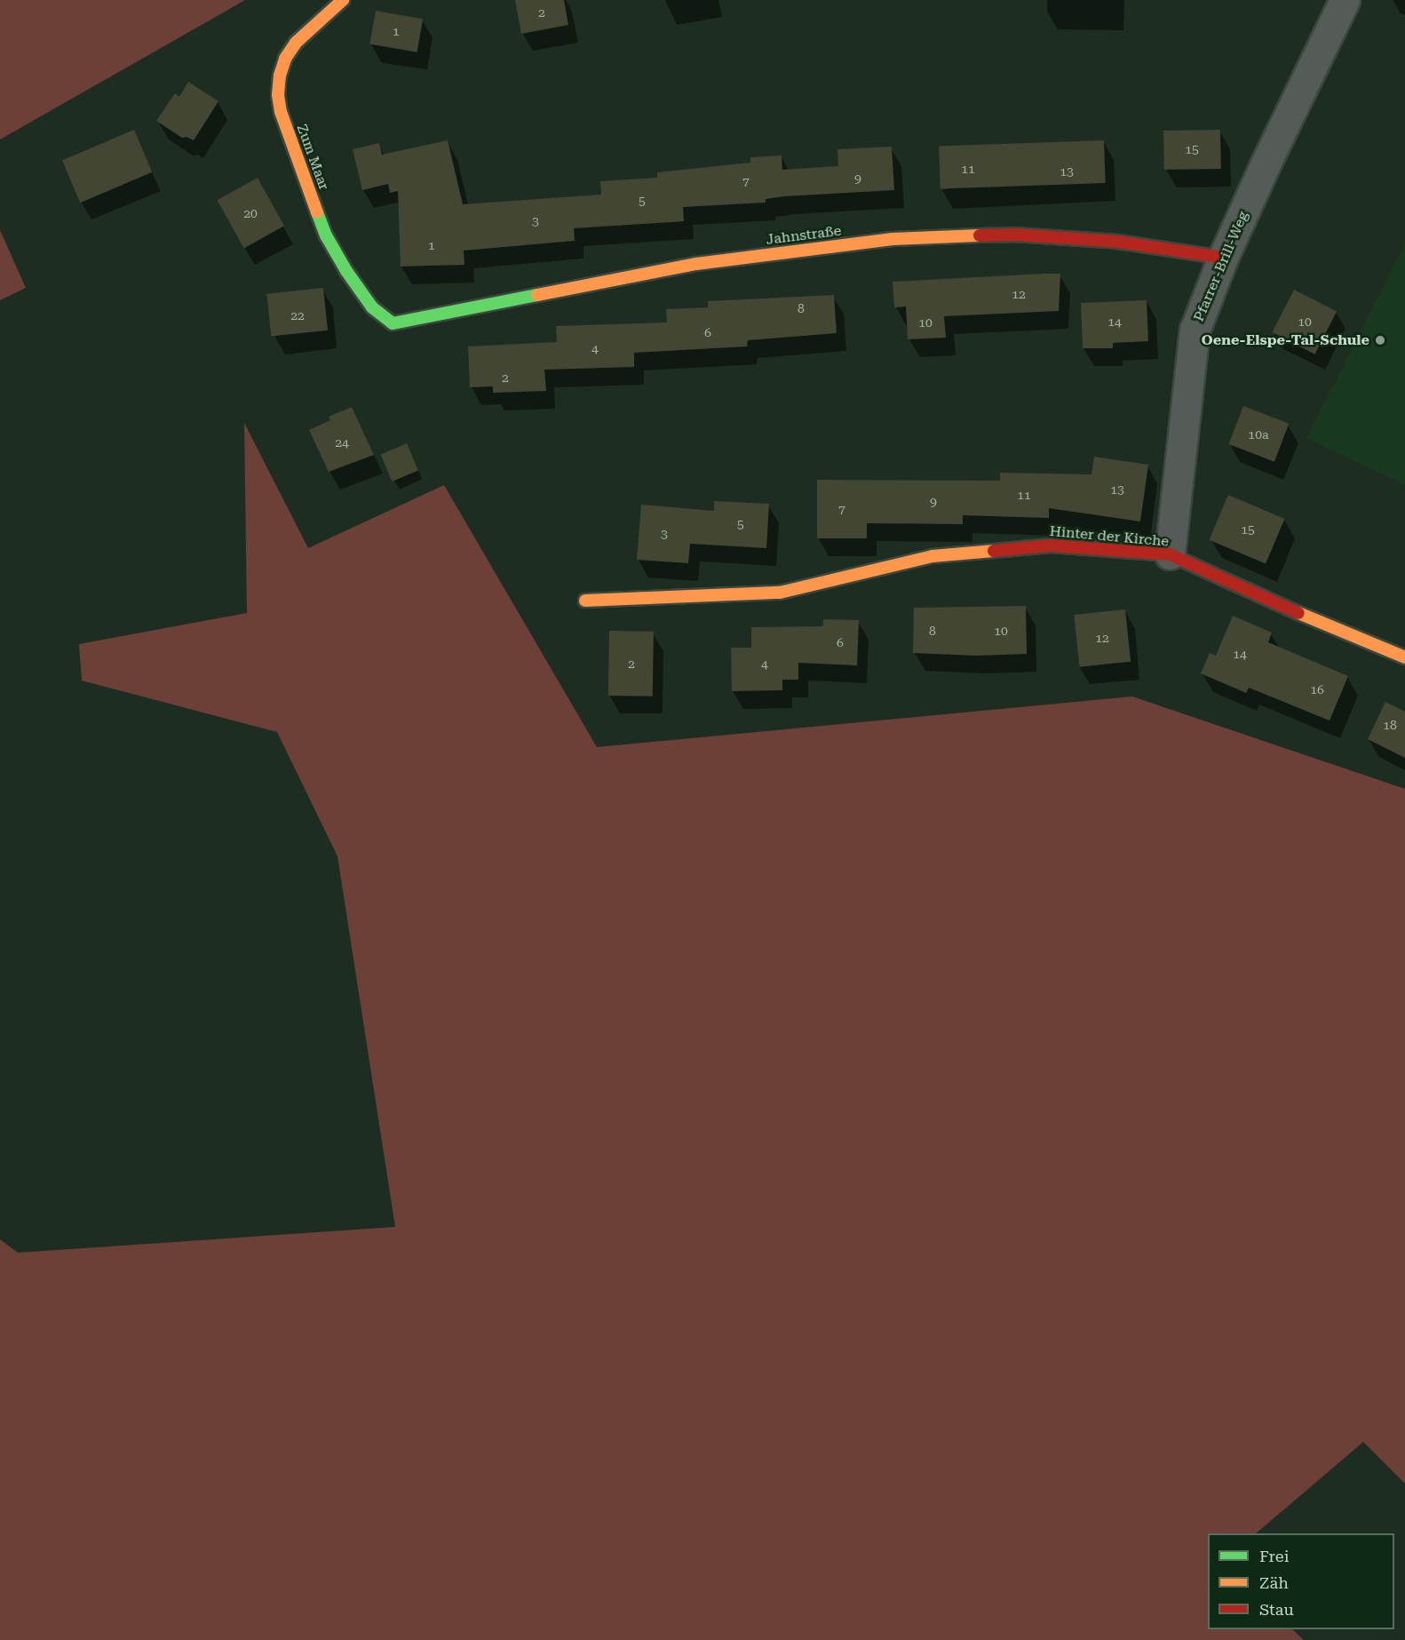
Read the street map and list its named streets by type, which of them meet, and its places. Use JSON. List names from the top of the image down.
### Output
{
  "streets": {
    "street": [
      "Zum Maar",
      "Jahnstraße",
      "Pfarrer-Brill-Weg",
      "Hinter der Kirche"
    ]
  },
  "crossings": [
    ["Zum Maar", "Jahnstraße"],
    ["Jahnstraße", "Pfarrer-Brill-Weg"],
    ["Pfarrer-Brill-Weg", "Hinter der Kirche"]
  ],
  "places": ["Oene-Elspe-Tal-Schule"],
  "house_numbers": [
    "2",
    "1",
    "15",
    "11",
    "13",
    "9",
    "7",
    "5",
    "20",
    "3",
    "1",
    "12",
    "8",
    "22",
    "14",
    "10",
    "10",
    "6",
    "4",
    "2",
    "10a",
    "24",
    "13",
    "11",
    "9",
    "7",
    "5",
    "15",
    "3",
    "8",
    "10",
    "12",
    "6",
    "14",
    "2",
    "4",
    "16",
    "18"
  ],
  "legend": ["Frei", "Zäh", "Stau"]
}
